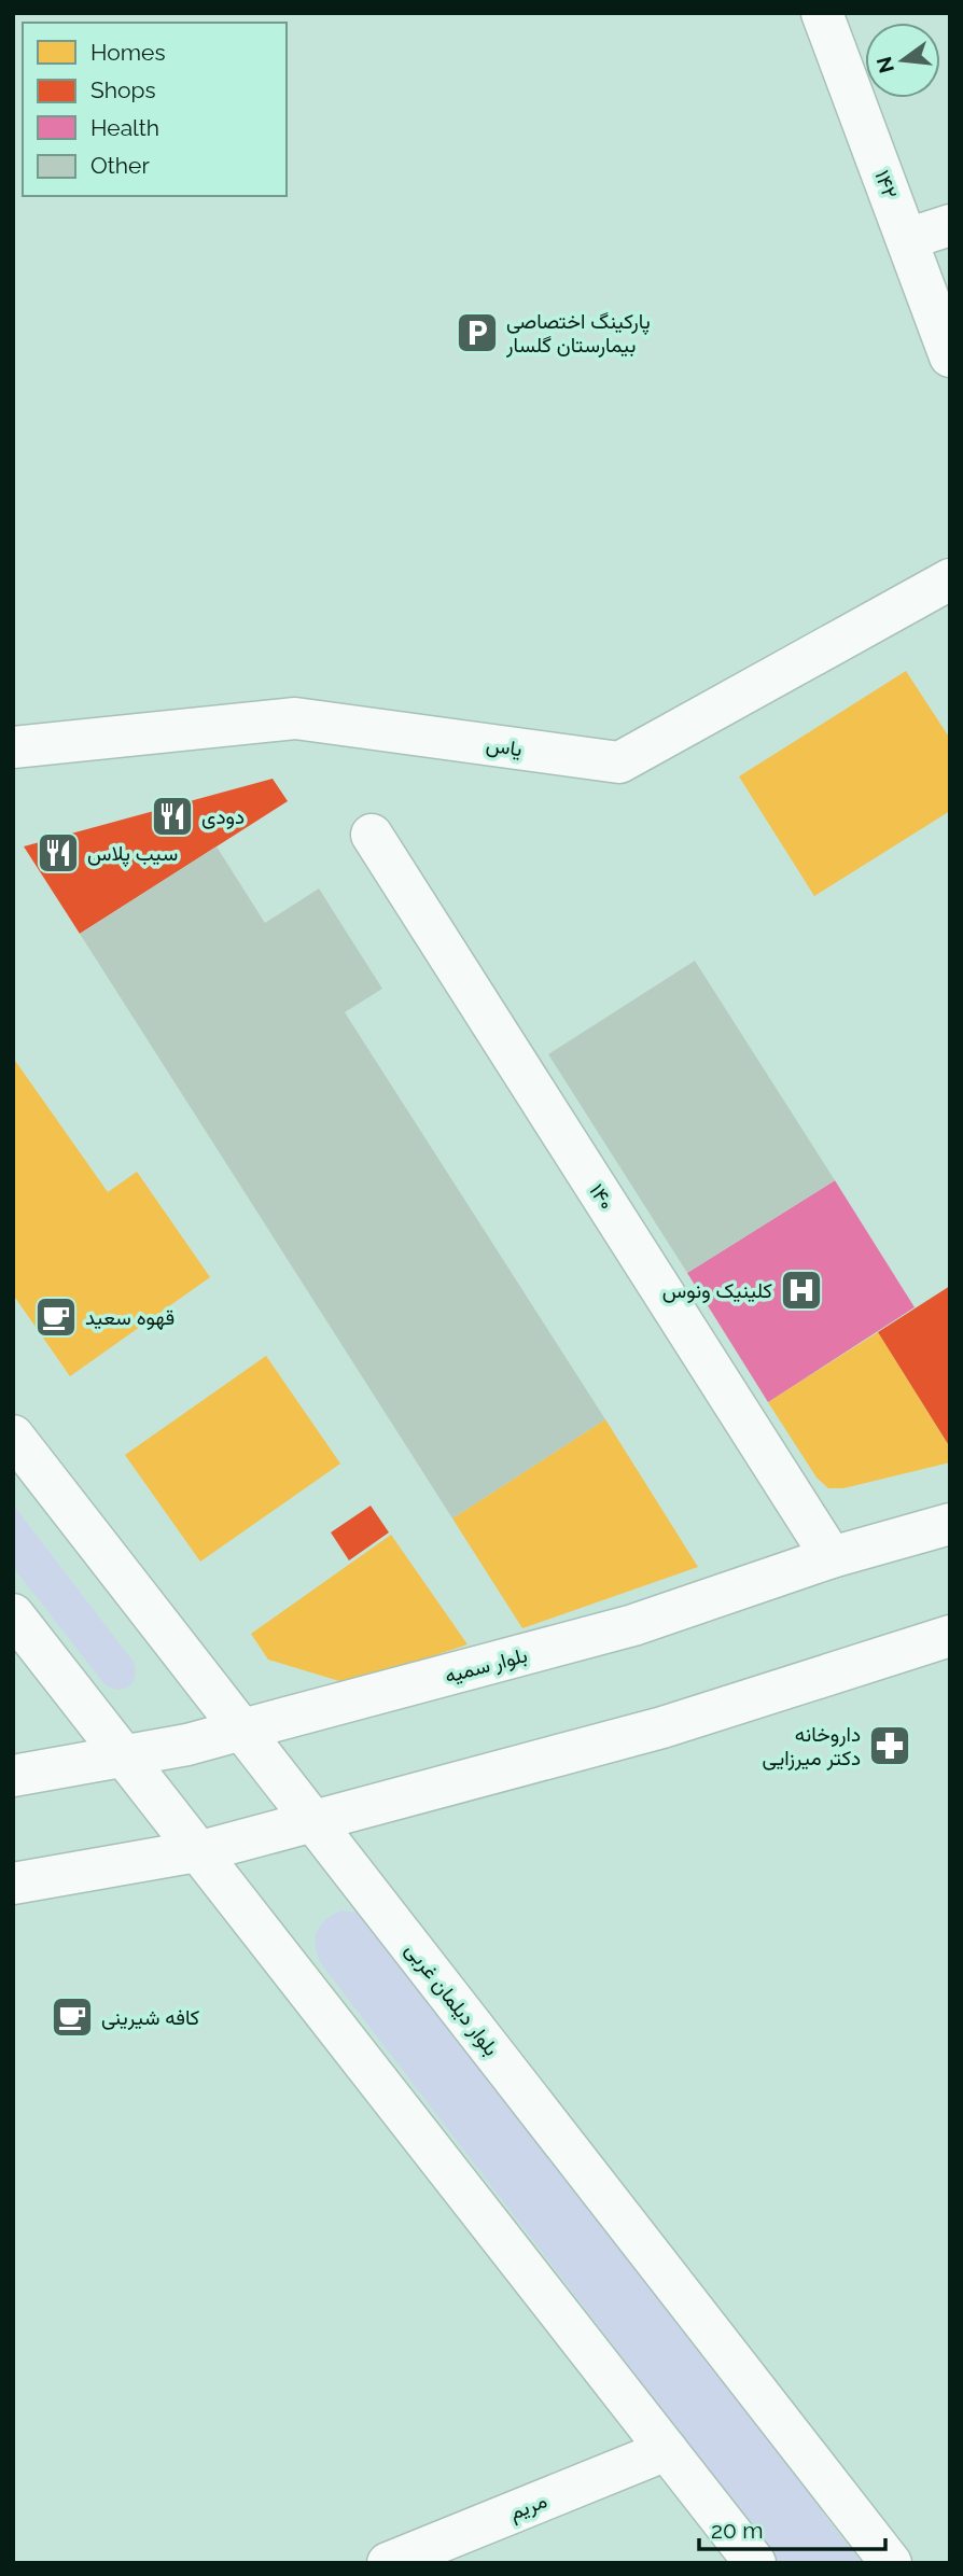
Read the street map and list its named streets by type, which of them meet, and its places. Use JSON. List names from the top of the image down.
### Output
{
  "streets": {
    "main road": [
      "۱۴۲",
      "یاس",
      "۱۴۰",
      "بلوار سمیه",
      "بلوار دیلمان غربی",
      "مریم"
    ]
  },
  "crossings": [
    ["۱۴۰", "بلوار سمیه"],
    ["بلوار سمیه", "بلوار دیلمان غربی"]
  ],
  "places": {
    "parking": ["پارکینگ اختصاصی بیمارستان گلسار"],
    "restaurant": ["دودی", "سیب پلاس"],
    "hospital": ["کلینیک ونوس"],
    "cafe": ["قهوه سعید", "کافه شیرینی"],
    "pharmacy": ["داروخانه دکتر میرزایی"]
  },
  "legend": [
    "Homes",
    "Shops",
    "Health",
    "Other"
  ],
  "scale_bar": "20 m",
  "north": "left"
}
